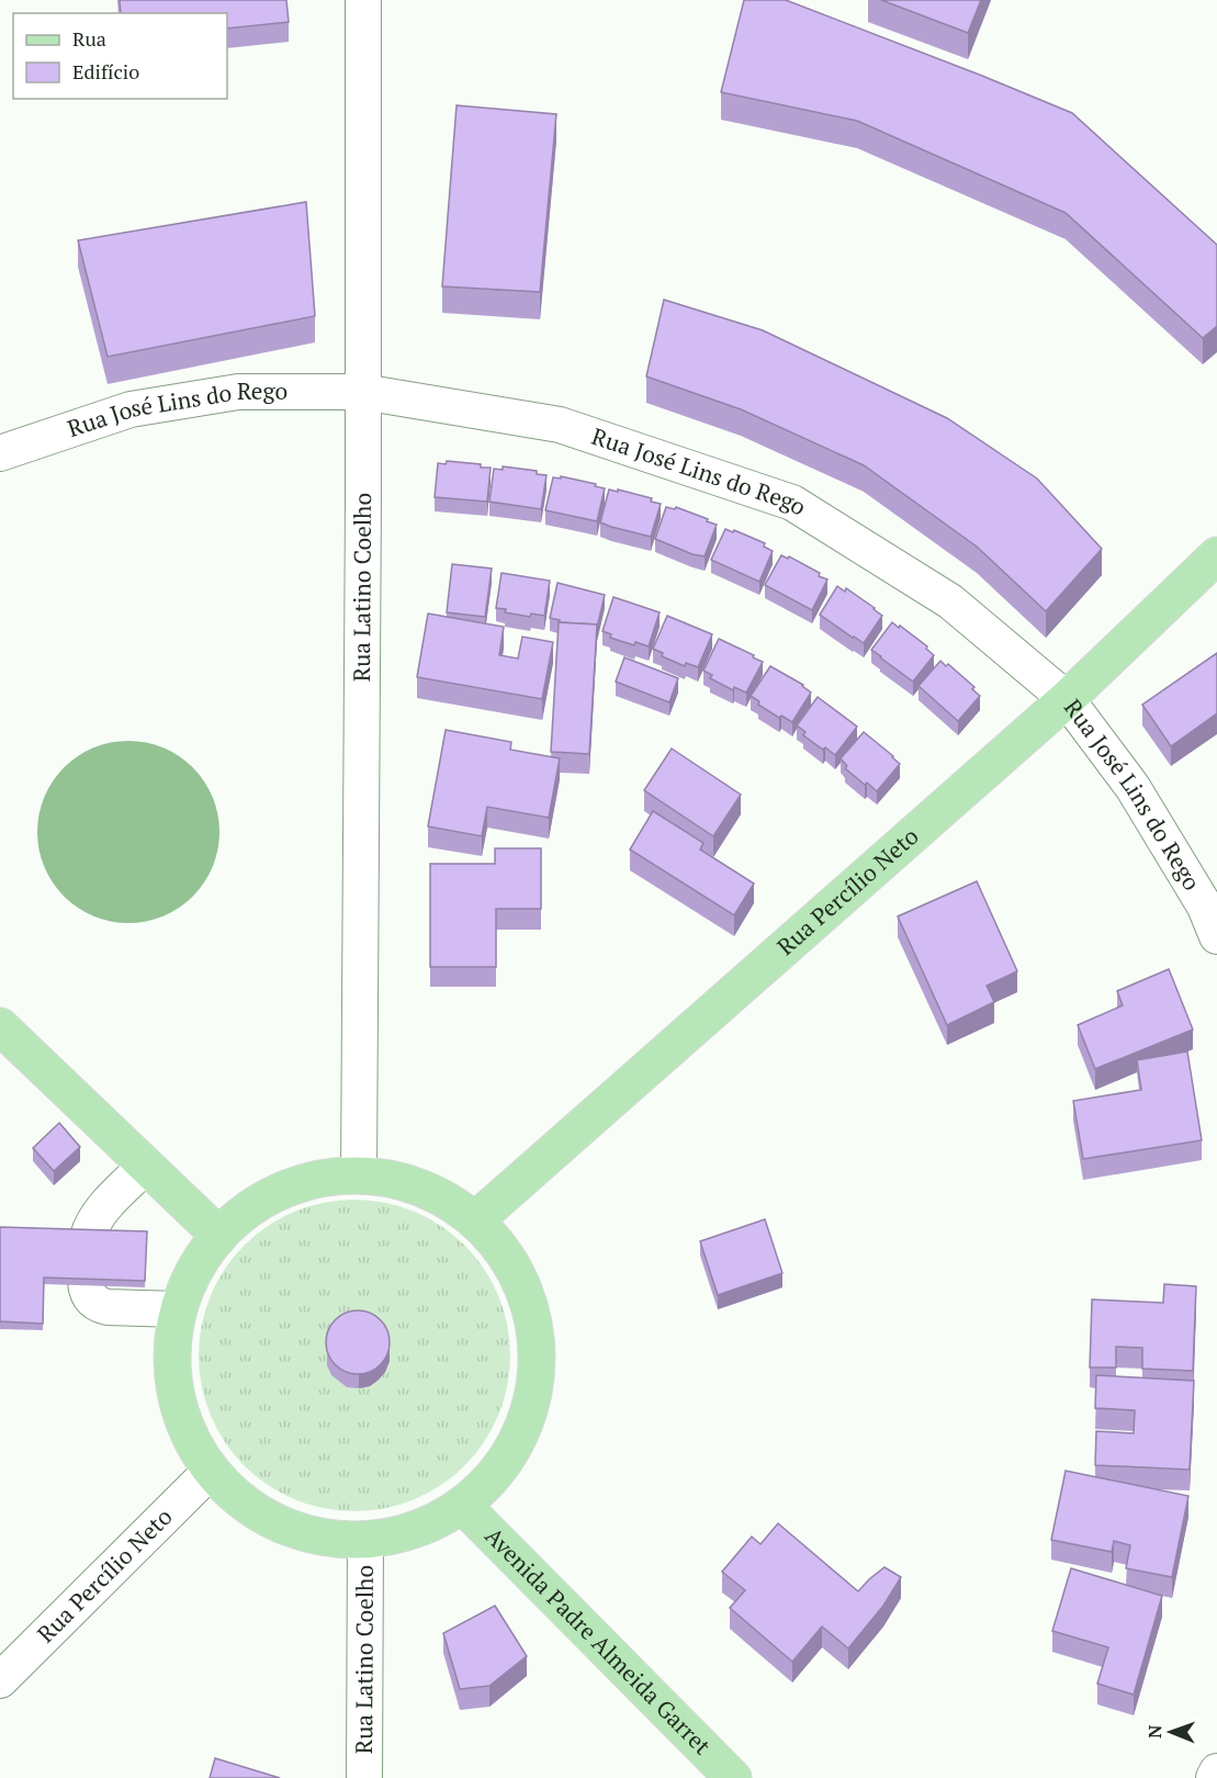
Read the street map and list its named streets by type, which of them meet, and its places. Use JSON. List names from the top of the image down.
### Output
{
  "streets": {
    "main road": ["Rua Percílio Neto", "Avenida Padre Almeida Garret"],
    "street": ["Rua José Lins do Rego", "Rua Latino Coelho"]
  },
  "crossings": [
    ["Rua José Lins do Rego", "Rua Latino Coelho"],
    ["Rua José Lins do Rego", "Rua Percílio Neto"]
  ],
  "legend": ["Rua", "Edifício"],
  "north": "left"
}
